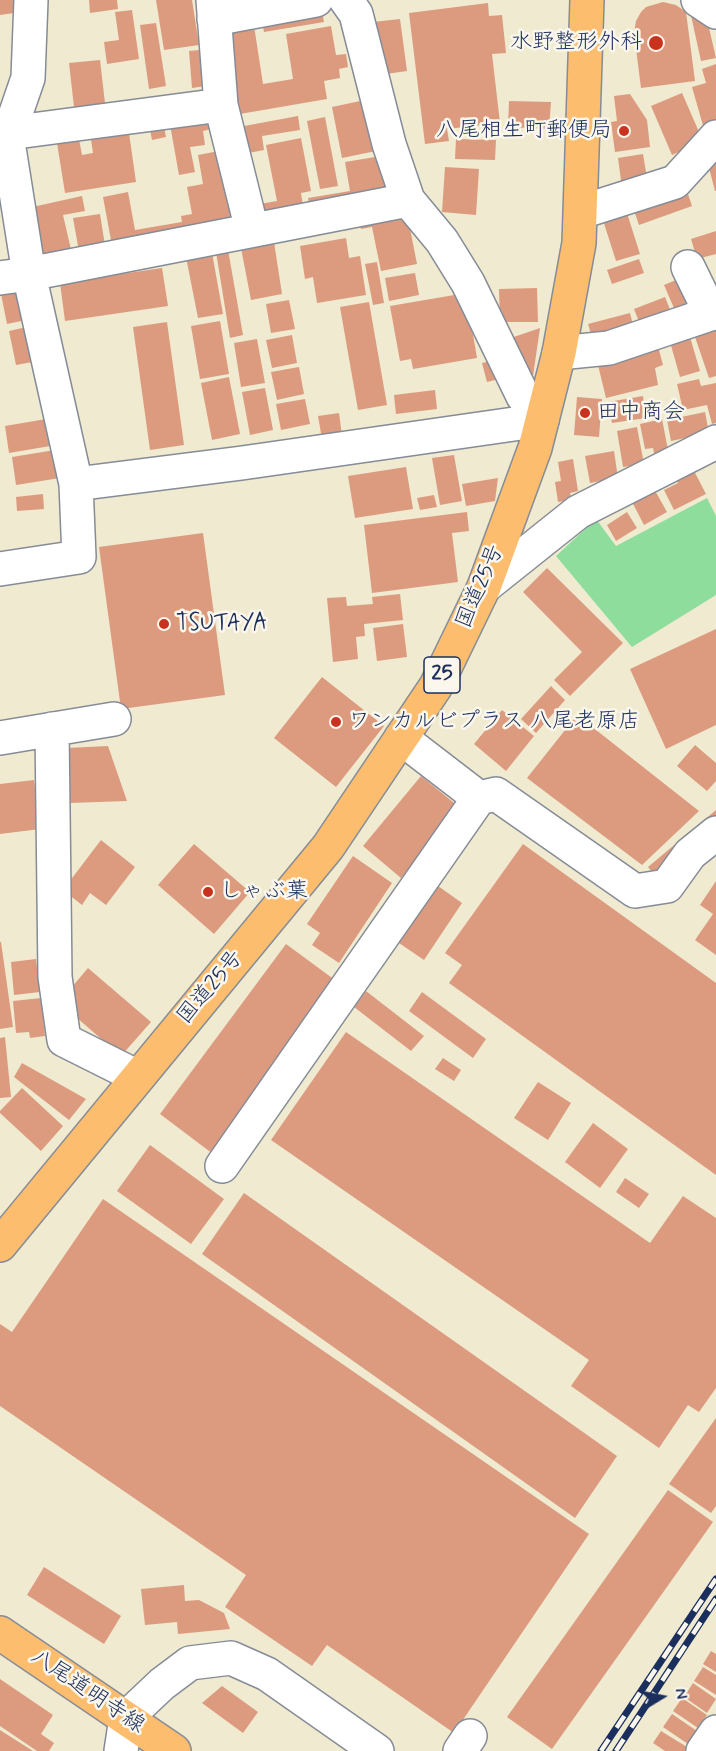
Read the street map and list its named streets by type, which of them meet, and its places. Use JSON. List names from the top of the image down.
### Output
{
  "streets": {
    "main road": ["国道25号", "25", "八尾道明寺線"]
  },
  "places": [
    "水野整形外科",
    "八尾相生町郵便局",
    "田中商会",
    "TSUTAYA",
    "ワンカルビプラス 八尾老原店",
    "しゃぶ葉"
  ],
  "north": "right"
}
